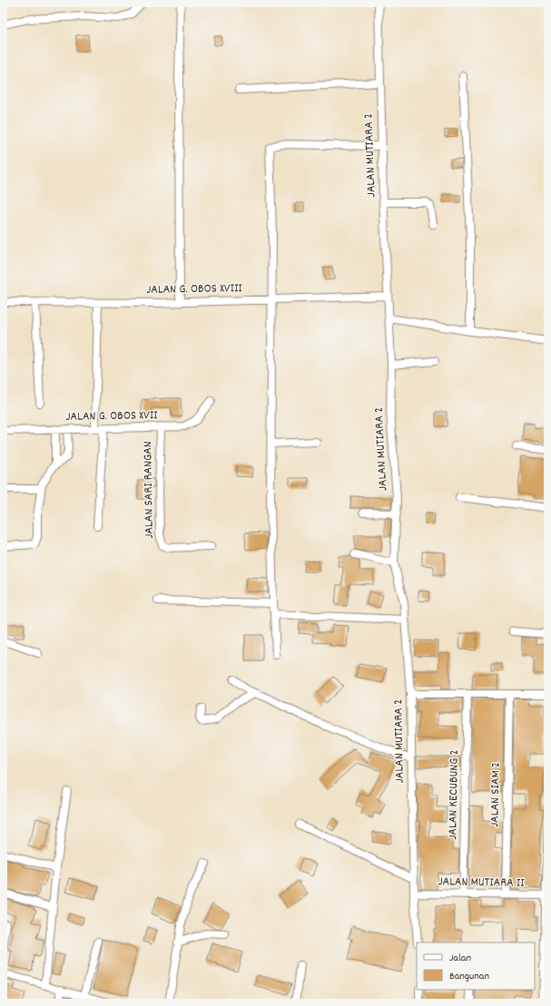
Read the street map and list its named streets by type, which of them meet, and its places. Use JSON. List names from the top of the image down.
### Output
{
  "streets": {
    "street": [
      "JALAN MUTIARA 2",
      "JALAN G. OBOS XVIII",
      "JALAN G. OBOS XVII",
      "JALAN SARI RANGAN",
      "JALAN KECUBUNG 2",
      "JALAN SIAM 2",
      "JALAN MUTIARA II"
    ]
  },
  "crossings": [
    ["JALAN MUTIARA 2", "JALAN G. OBOS XVIII"],
    ["JALAN MUTIARA 2", "JALAN MUTIARA II"],
    ["JALAN G. OBOS XVII", "JALAN SARI RANGAN"],
    ["JALAN KECUBUNG 2", "JALAN MUTIARA II"],
    ["JALAN SIAM 2", "JALAN MUTIARA II"]
  ],
  "legend": ["Jalan", "Bangunan"]
}
